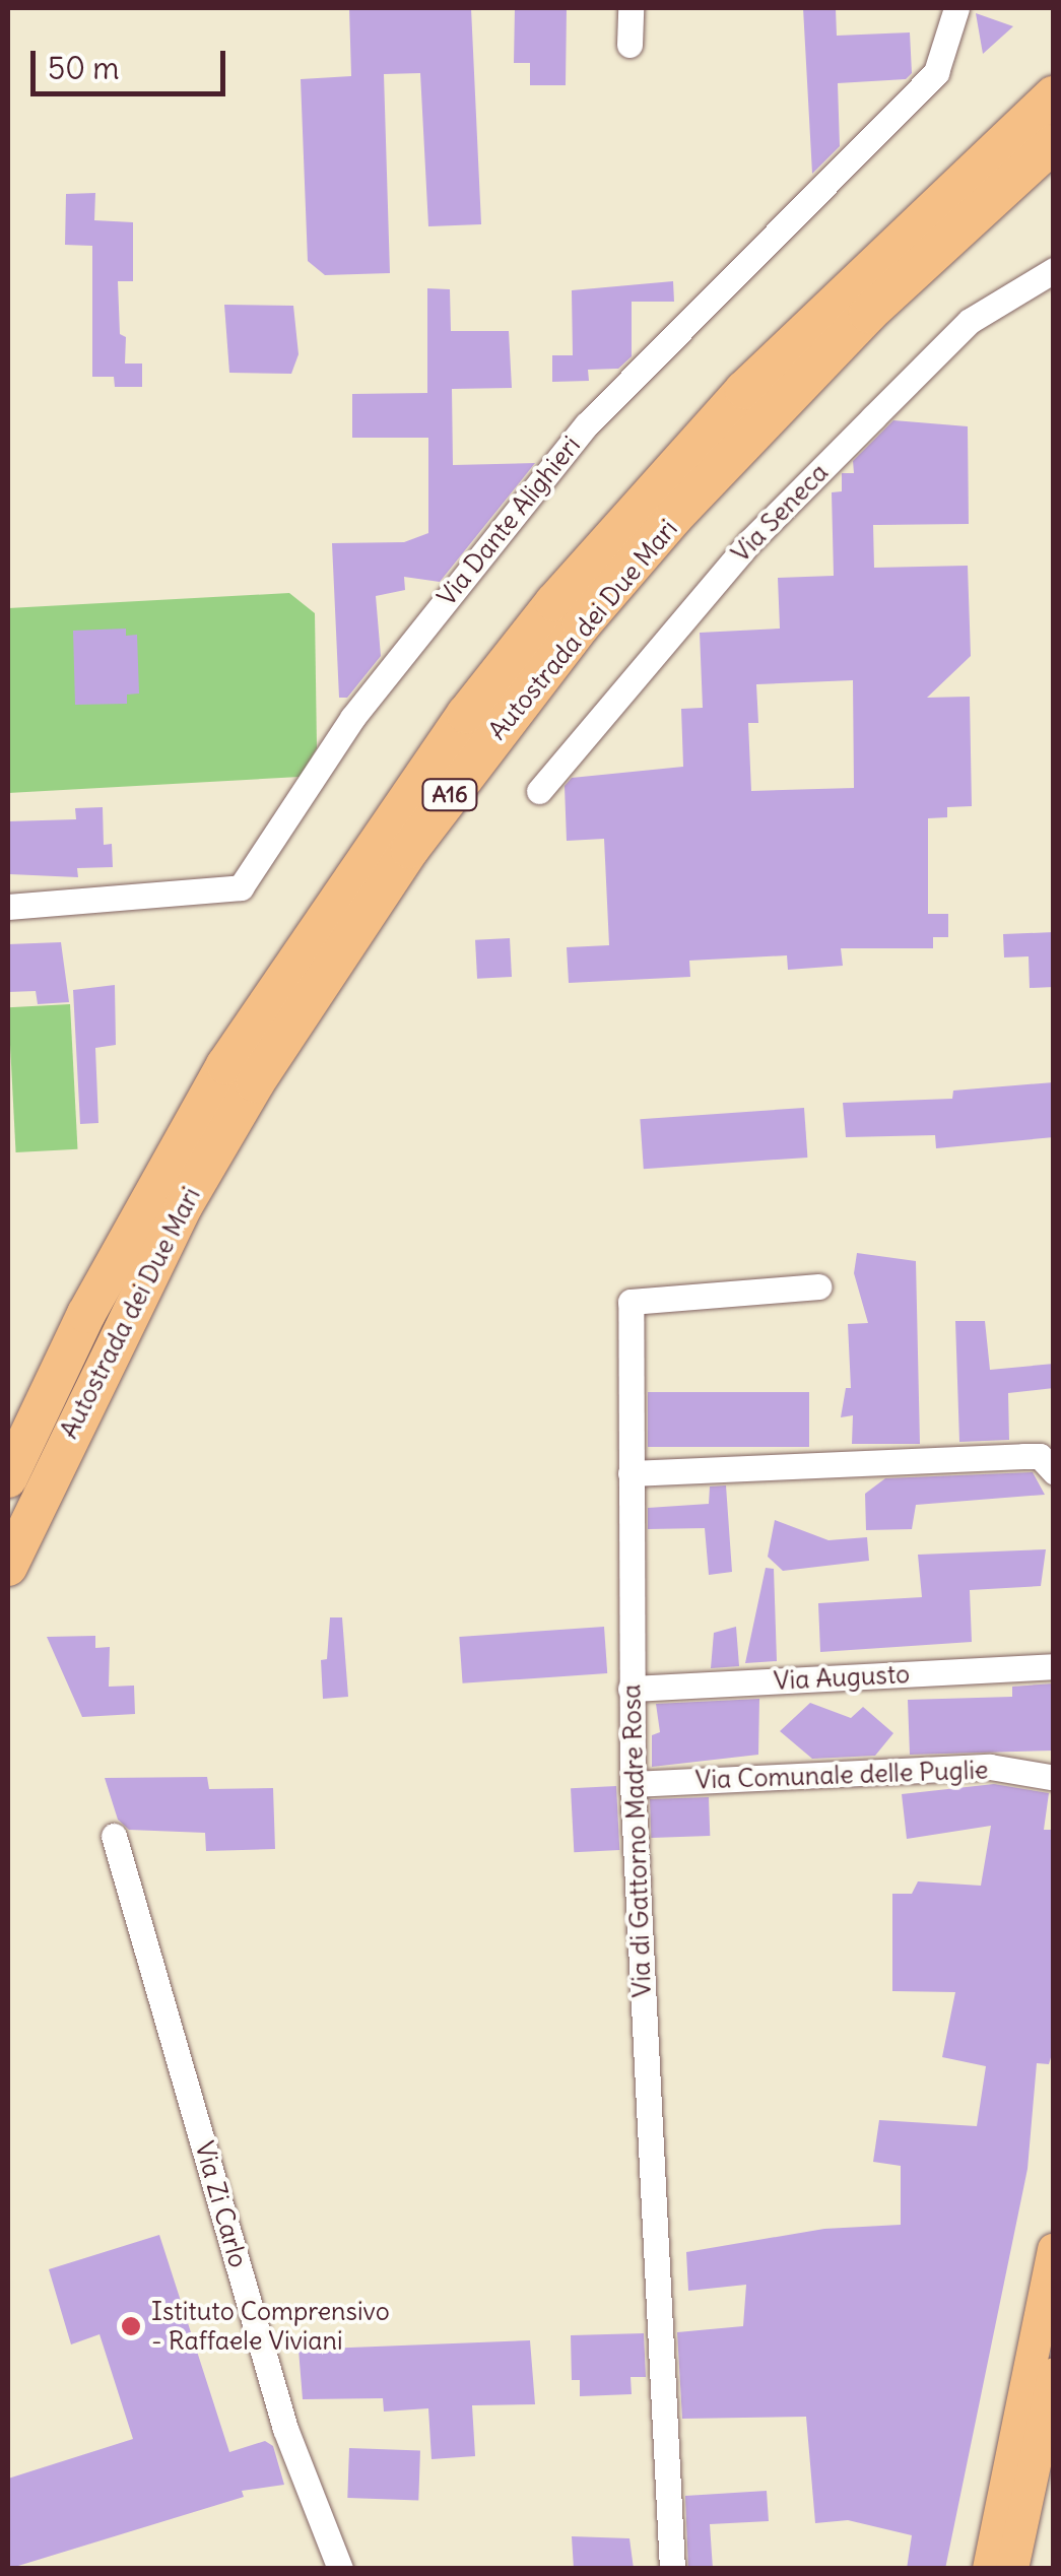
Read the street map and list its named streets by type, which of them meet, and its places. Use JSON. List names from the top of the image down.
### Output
{
  "streets": {
    "highway": ["Autostrada dei Due Mari", "A16"],
    "street": [
      "Via Seneca",
      "Via Dante Alighieri",
      "Via Augusto",
      "Via Comunale delle Puglie",
      "Via di Gattorno Madre Rosa",
      "Via Zi Carlo"
    ]
  },
  "crossings": [
    ["Via Augusto", "Via di Gattorno Madre Rosa"],
    ["Via Comunale delle Puglie", "Via di Gattorno Madre Rosa"]
  ],
  "places": ["Istituto Comprensivo - Raffaele Viviani"],
  "scale_bar": "50 m"
}
